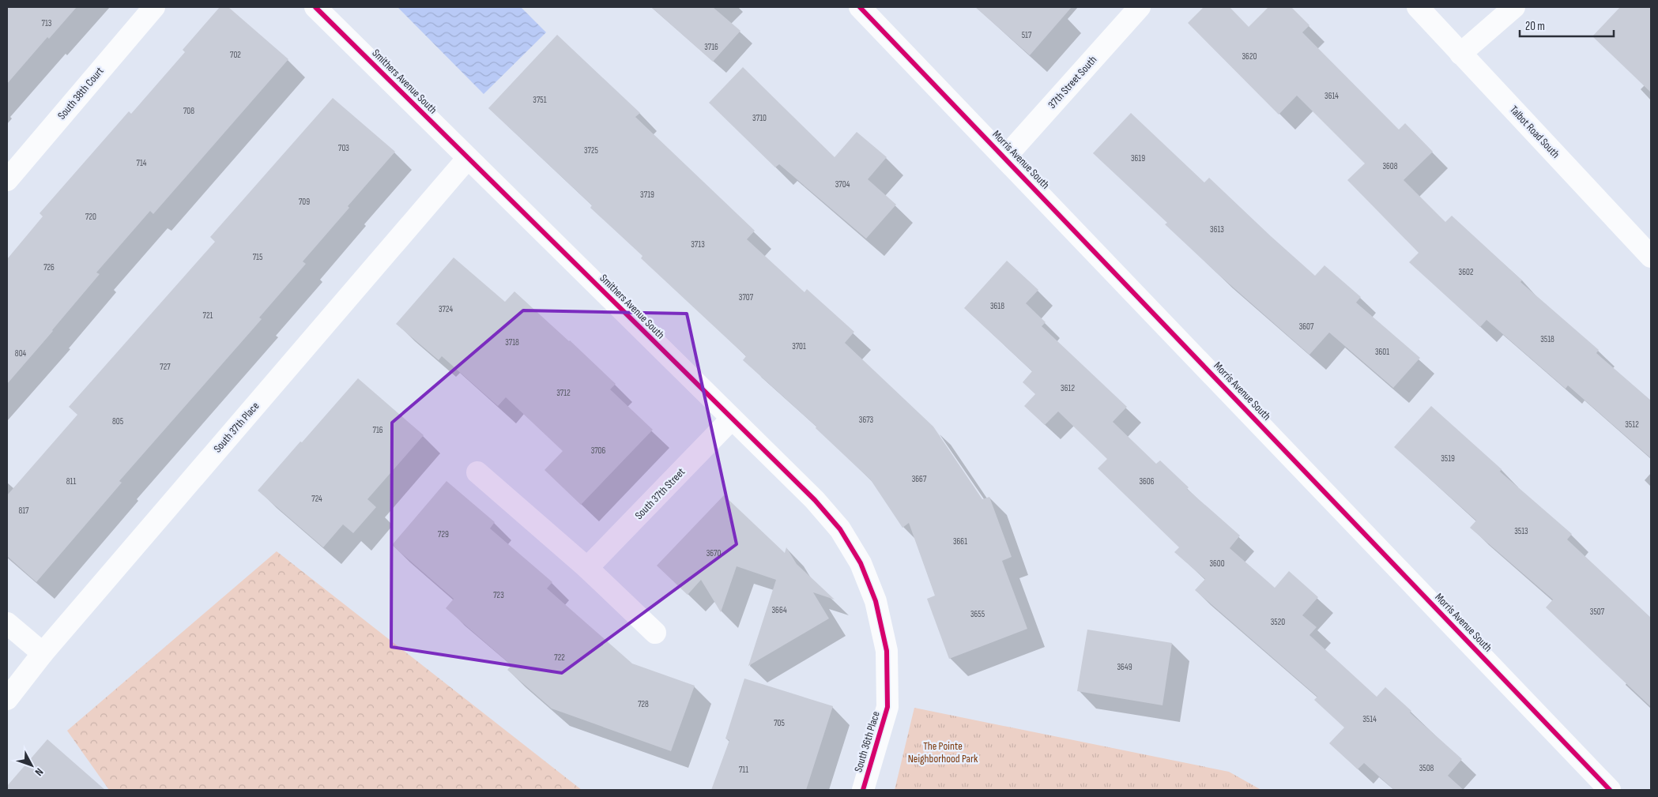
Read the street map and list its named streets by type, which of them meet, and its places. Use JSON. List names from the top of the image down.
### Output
{
  "streets": {
    "street": [
      "Smithers Avenue South",
      "37th Street South",
      "South 38th Court",
      "Talbot Road South",
      "Morris Avenue South",
      "South 37th Place",
      "South 37th Street",
      "South 36th Place"
    ]
  },
  "crossings": [
    ["Smithers Avenue South", "South 37th Place"],
    ["Smithers Avenue South", "South 37th Street"],
    ["Smithers Avenue South", "South 36th Place"],
    ["37th Street South", "Morris Avenue South"]
  ],
  "parks": ["The Pointe Neighborhood Park"],
  "house_numbers": [
    "713",
    "517",
    "3716",
    "702",
    "3620",
    "3614",
    "3751",
    "708",
    "3710",
    "703",
    "3725",
    "3619",
    "714",
    "3608",
    "3704",
    "3719",
    "709",
    "720",
    "3613",
    "3713",
    "715",
    "726",
    "3602",
    "3707",
    "3618",
    "3724",
    "721",
    "3607",
    "3518",
    "3718",
    "3701",
    "3601",
    "804",
    "727",
    "3612",
    "3712",
    "3673",
    "805",
    "3512",
    "716",
    "3706",
    "3519",
    "3667",
    "811",
    "3606",
    "724",
    "817",
    "3513",
    "729",
    "3661",
    "3670",
    "3600",
    "723",
    "3664",
    "3507",
    "3655",
    "3520",
    "722",
    "3649",
    "728",
    "3514",
    "705",
    "3508",
    "711"
  ],
  "scale_bar": "20 m",
  "north": "bottom right"
}
